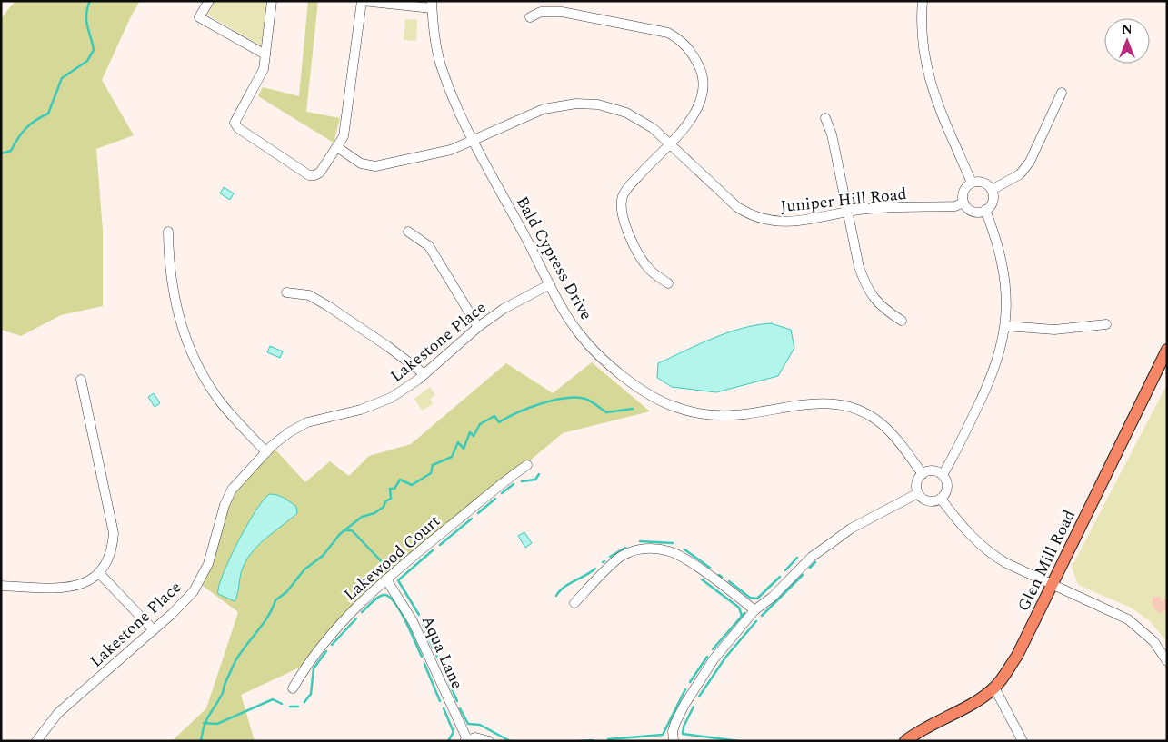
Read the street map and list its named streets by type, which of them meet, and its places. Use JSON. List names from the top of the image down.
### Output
{
  "streets": {
    "main road": ["Glen Mill Road"],
    "street": [
      "Juniper Hill Road",
      "Bald Cypress Drive",
      "Lakestone Place",
      "Lakewood Court",
      "Aqua Lane"
    ]
  },
  "crossings": [
    ["Juniper Hill Road", "Bald Cypress Drive"],
    ["Bald Cypress Drive", "Lakestone Place"],
    ["Lakewood Court", "Aqua Lane"]
  ],
  "north": "top"
}
